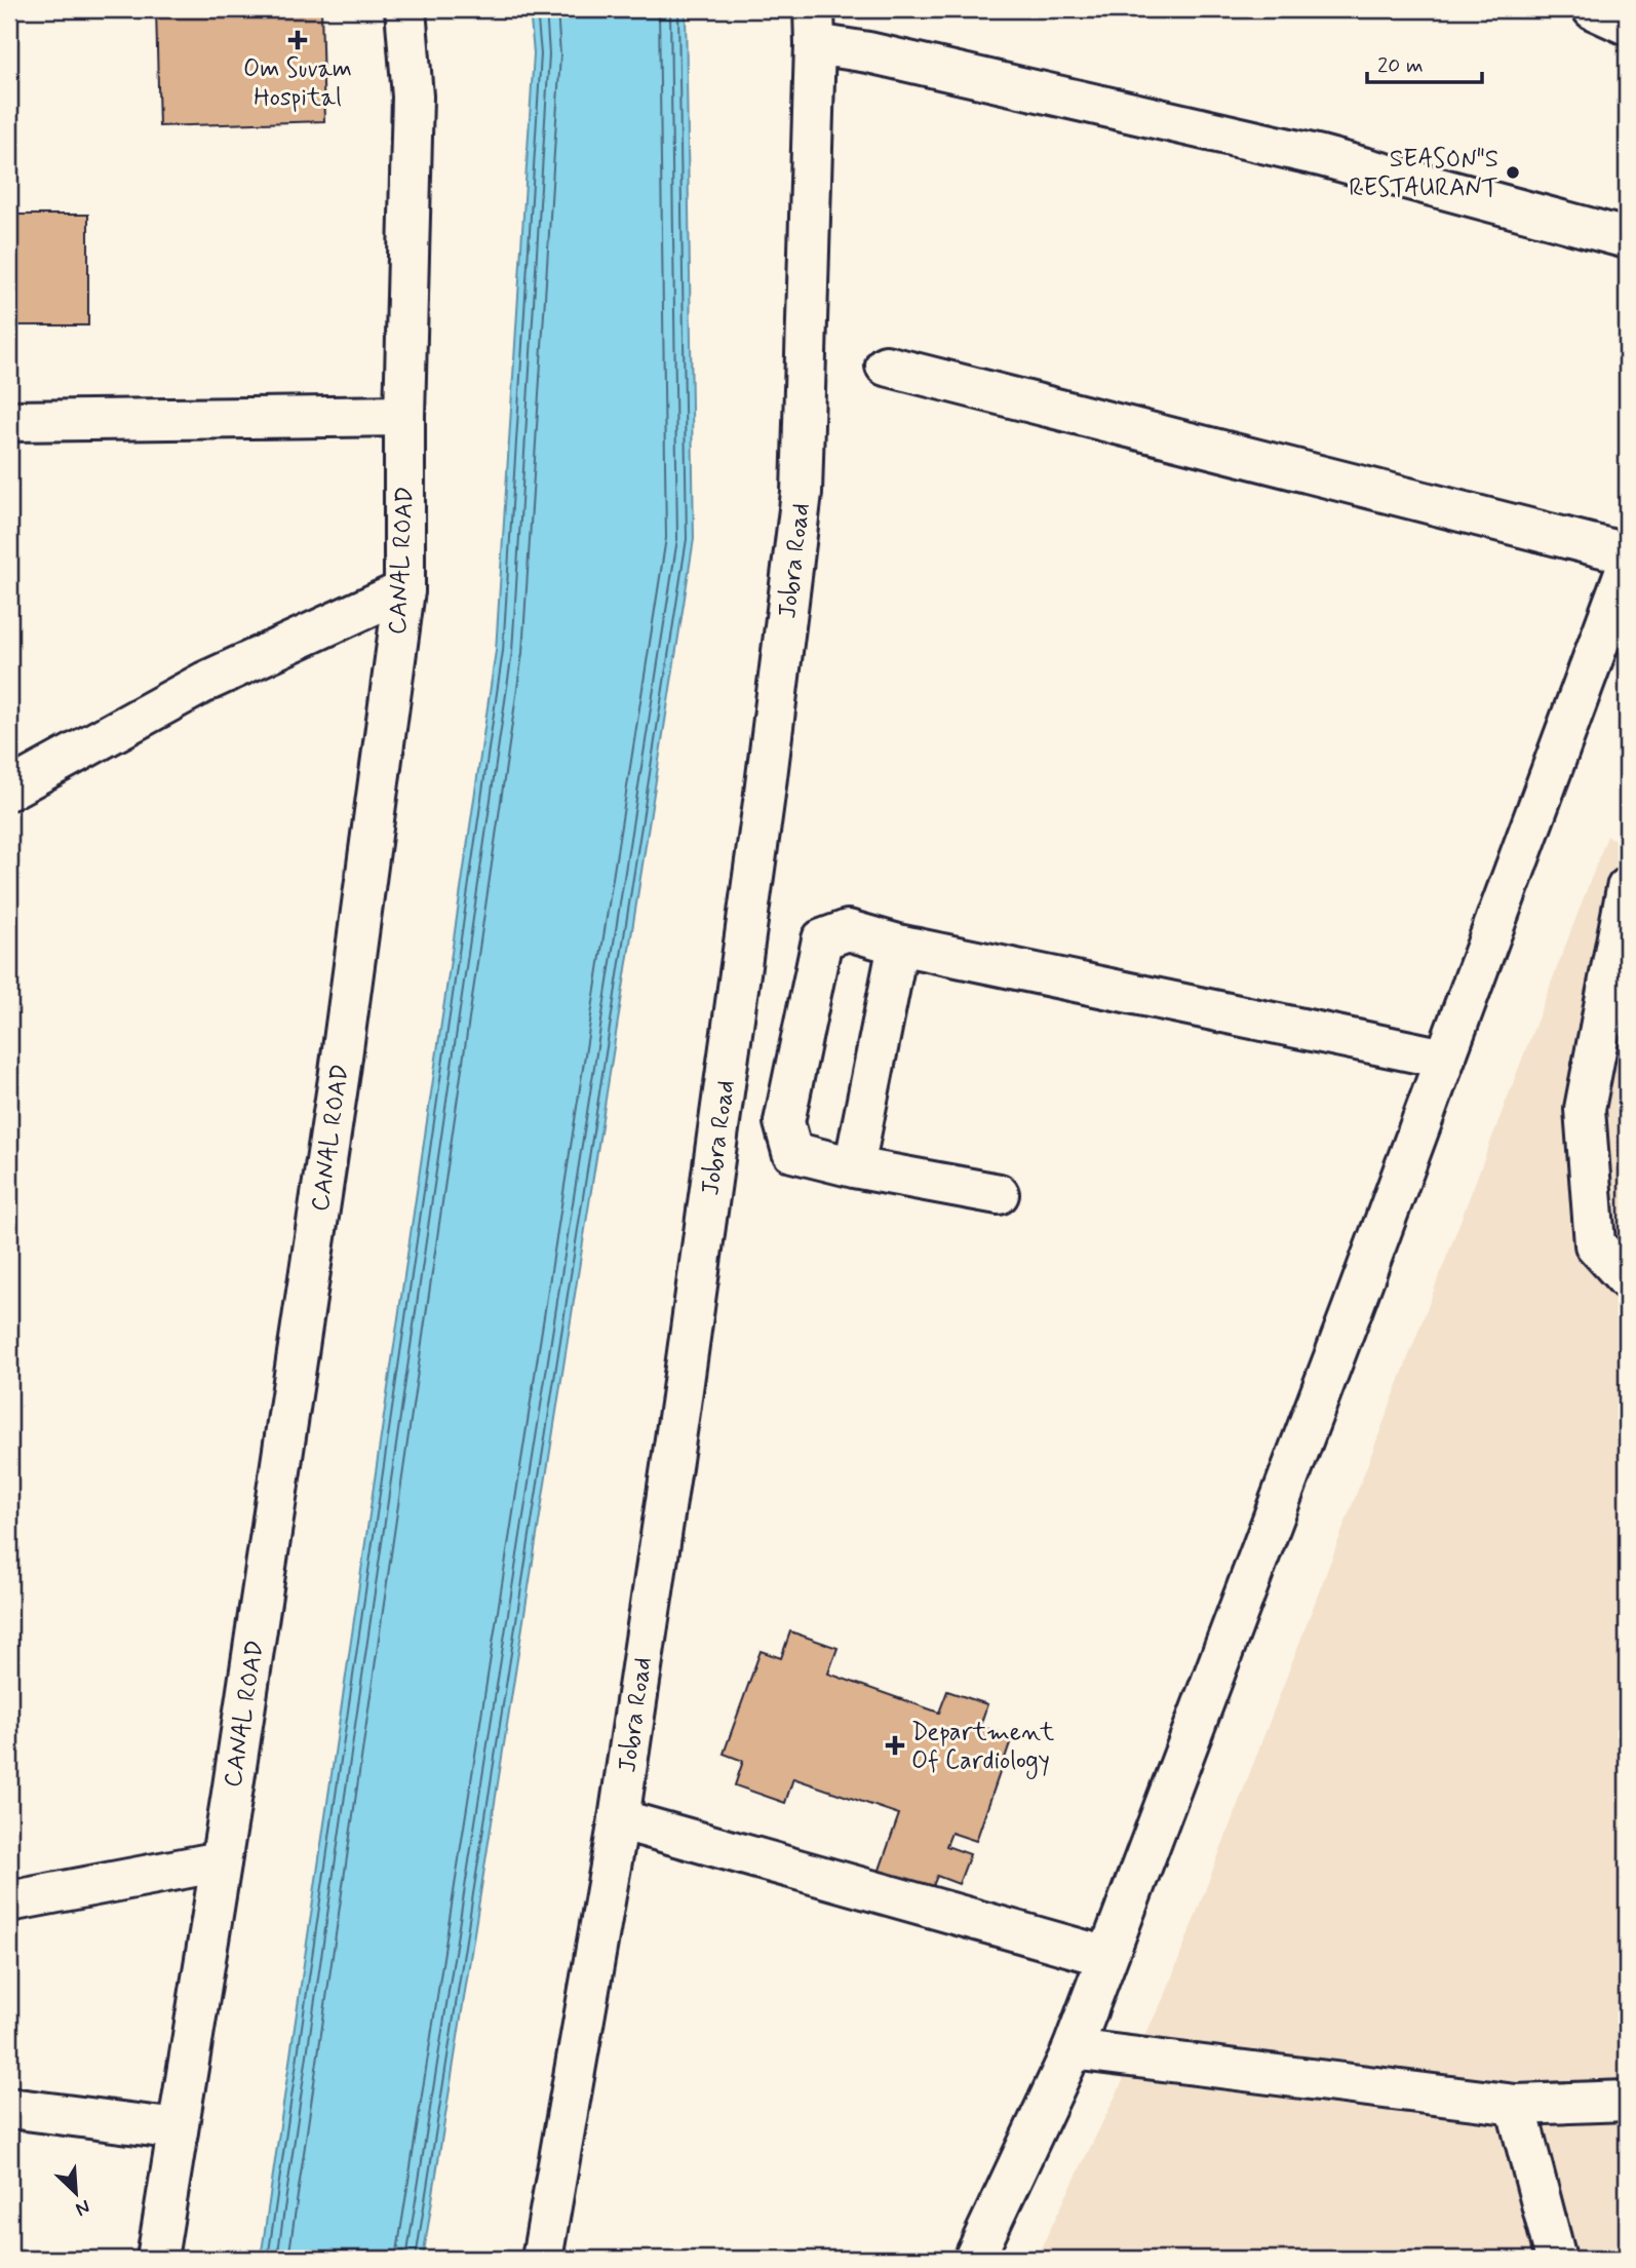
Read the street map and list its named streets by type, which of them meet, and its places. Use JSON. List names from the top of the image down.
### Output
{
  "streets": {
    "street": ["CANAL ROAD", "Jobra Road"]
  },
  "places": {
    "health": ["Om Suvam Hospital", "Department Of Cardiology"],
    "other": ["SEASON\"S RESTAURANT"]
  },
  "scale_bar": "20 m",
  "north": "bottom right"
}
